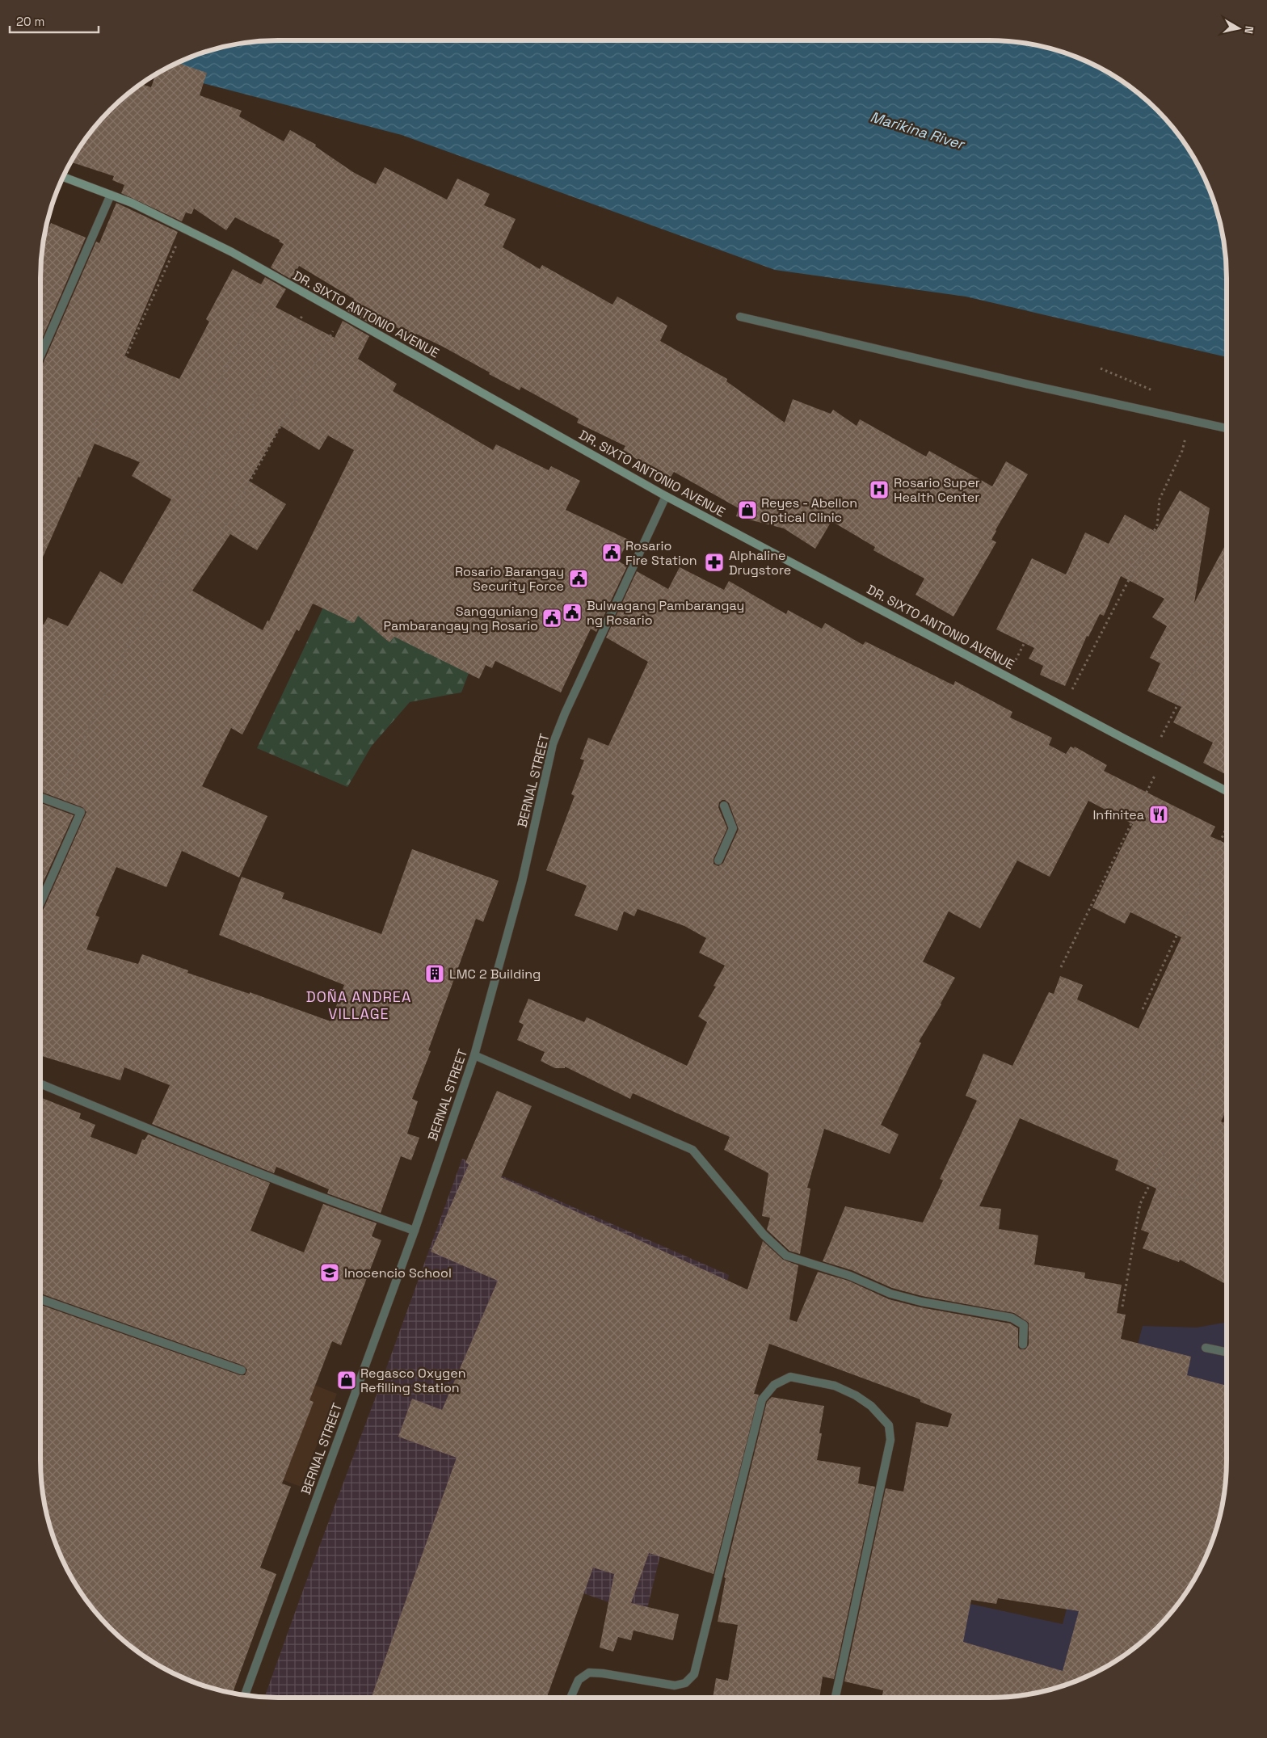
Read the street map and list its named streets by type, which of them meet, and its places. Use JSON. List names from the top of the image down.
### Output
{
  "streets": {
    "main road": ["DR. SIXTO ANTONIO AVENUE"],
    "street": ["BERNAL STREET"]
  },
  "crossings": [
    ["DR. SIXTO ANTONIO AVENUE", "BERNAL STREET"]
  ],
  "districts": ["DOÑA ANDREA VILLAGE"],
  "water": ["Marikina River"],
  "places": {
    "hospital": ["Rosario Super Health Center"],
    "shop": ["Reyes - Abellon Optical Clinic", "Regasco Oxygen Refilling Station"],
    "public building": [
      "Rosario Fire Station",
      "Rosario Barangay Security Force",
      "Bulwagang Pambarangay ng Rosario",
      "Sangguniang Pambarangay ng Rosario"
    ],
    "pharmacy": ["Alphaline Drugstore"],
    "restaurant": ["Infinitea"],
    "building": ["LMC 2 Building"],
    "school or university": ["Inocencio School"]
  },
  "scale_bar": "20 m",
  "north": "right"
}
